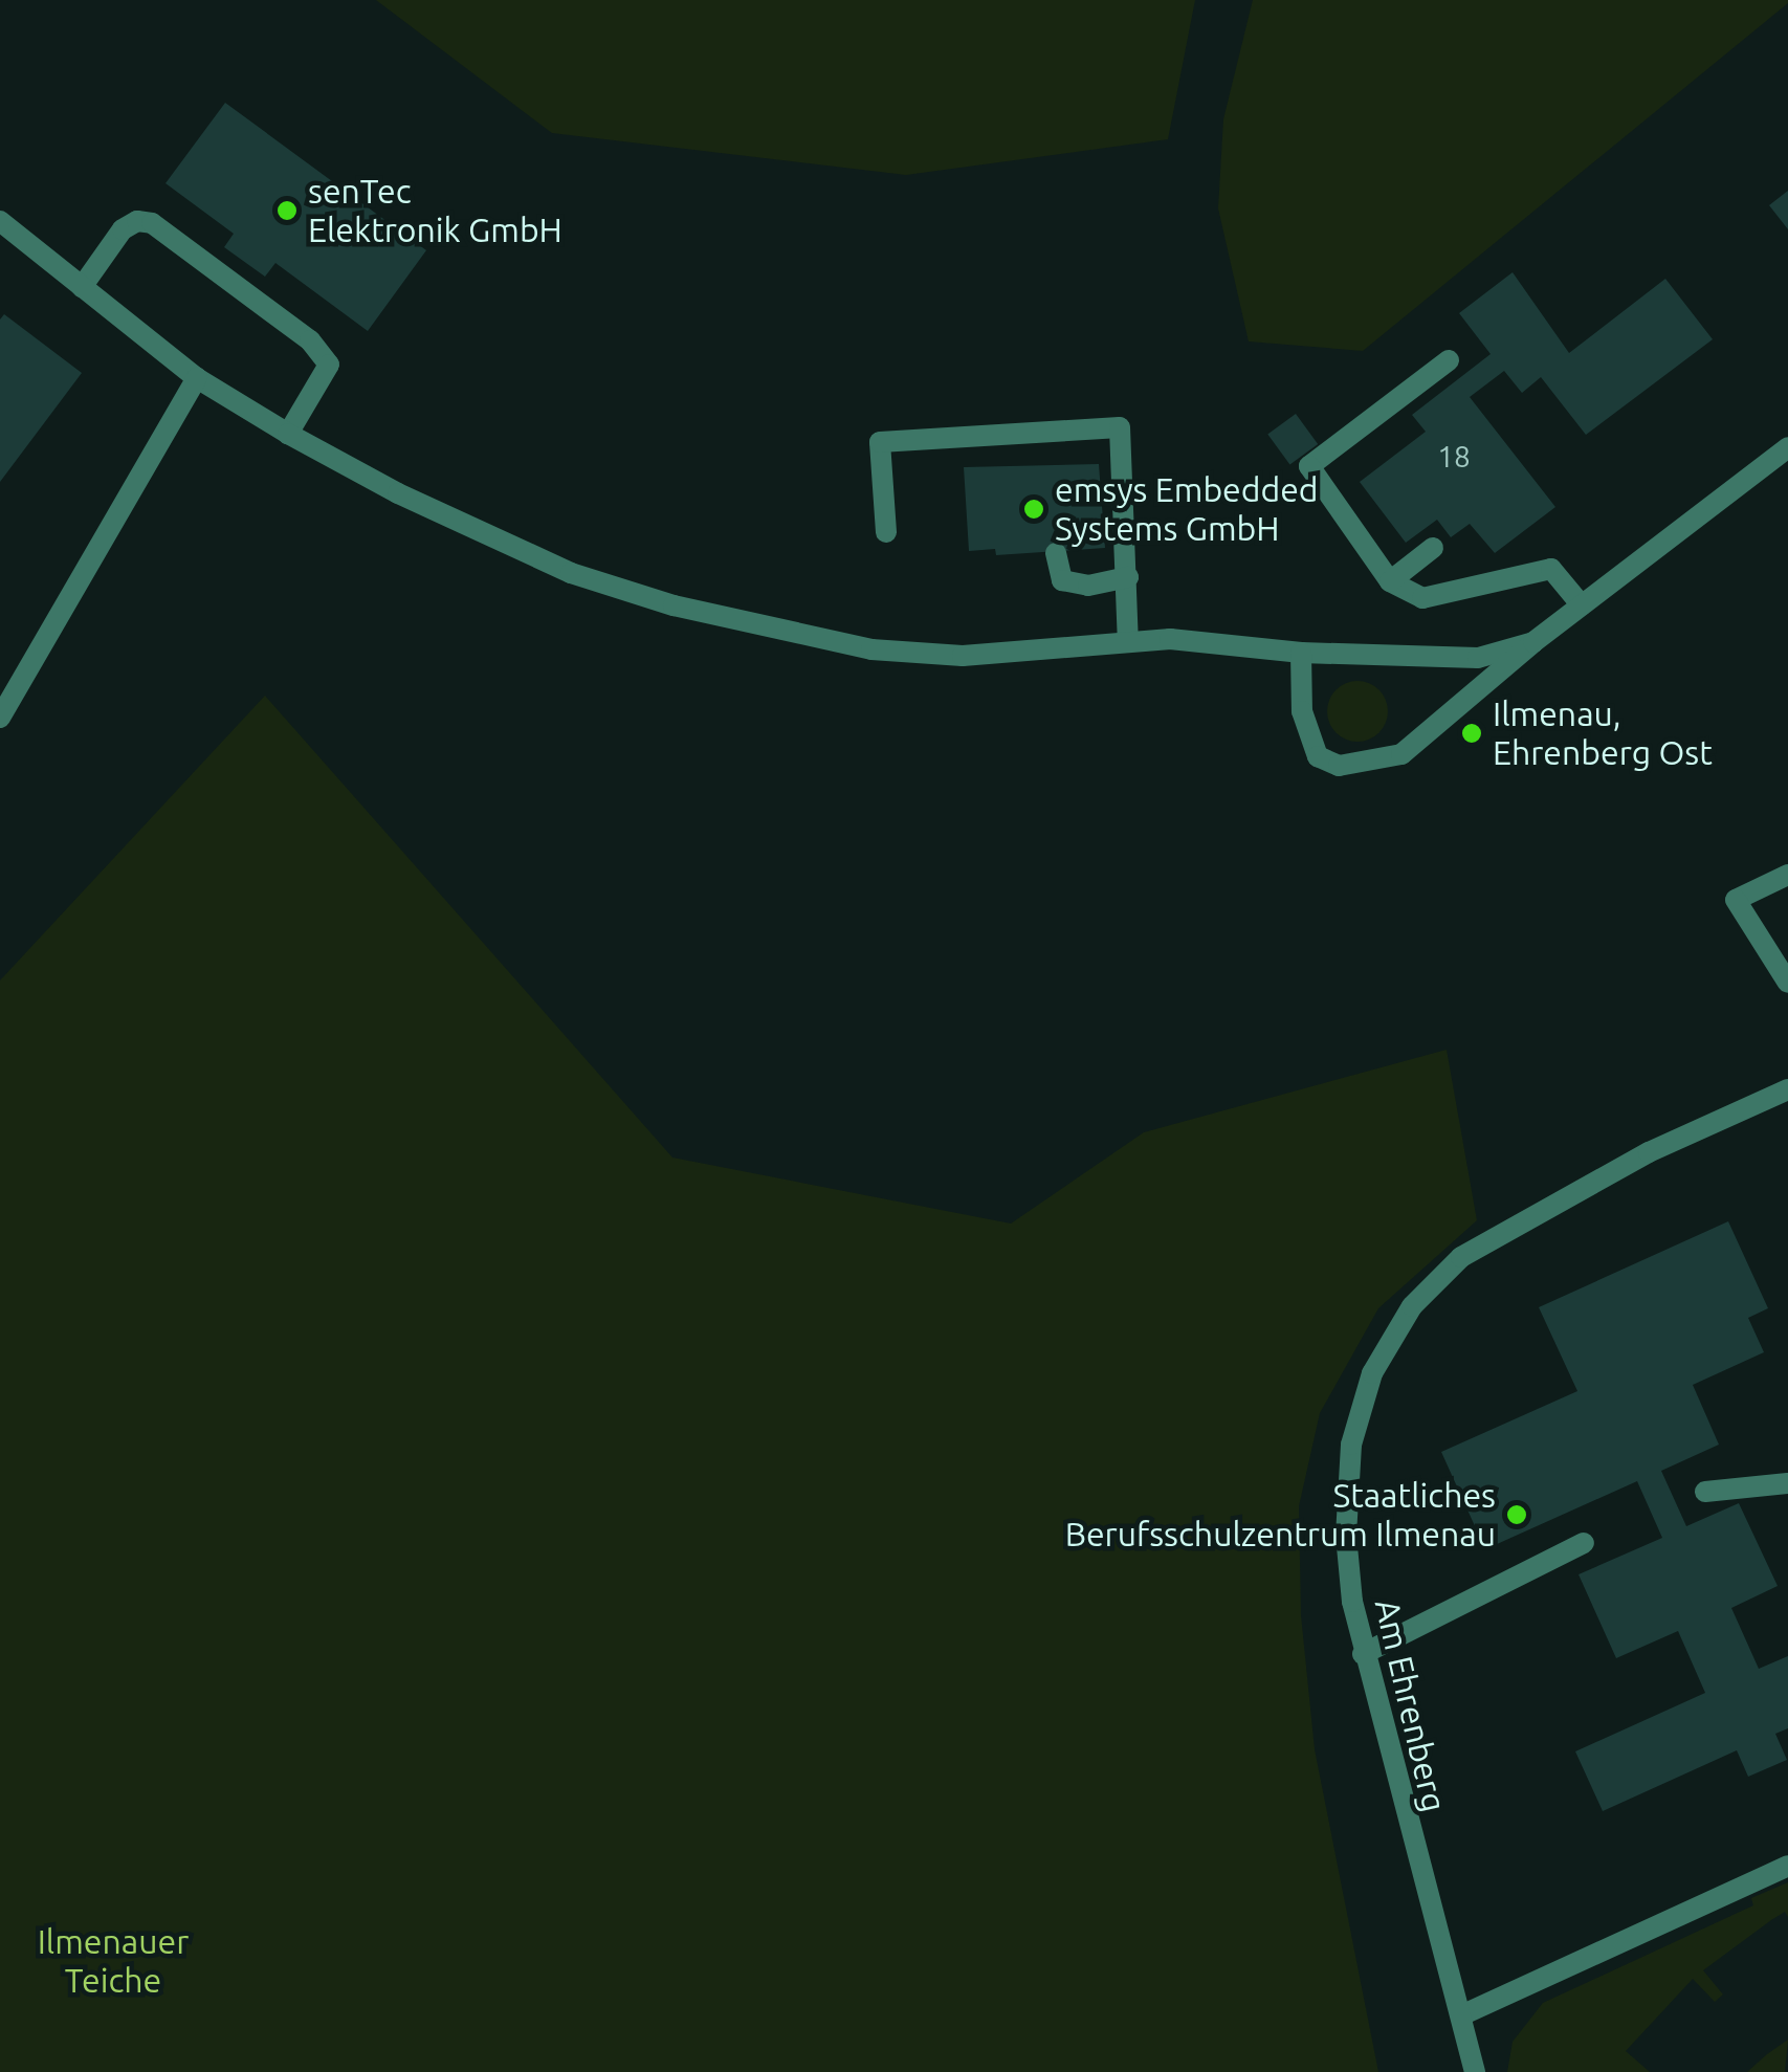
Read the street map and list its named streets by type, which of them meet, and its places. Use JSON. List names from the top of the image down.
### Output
{
  "streets": {
    "street": ["Am Ehrenberg"]
  },
  "parks": ["Ilmenauer Teiche"],
  "places": [
    "senTec Elektronik GmbH",
    "emsys Embedded Systems GmbH",
    "Ilmenau, Ehrenberg Ost",
    "Staatliches Berufsschulzentrum Ilmenau"
  ],
  "house_numbers": ["18"]
}
